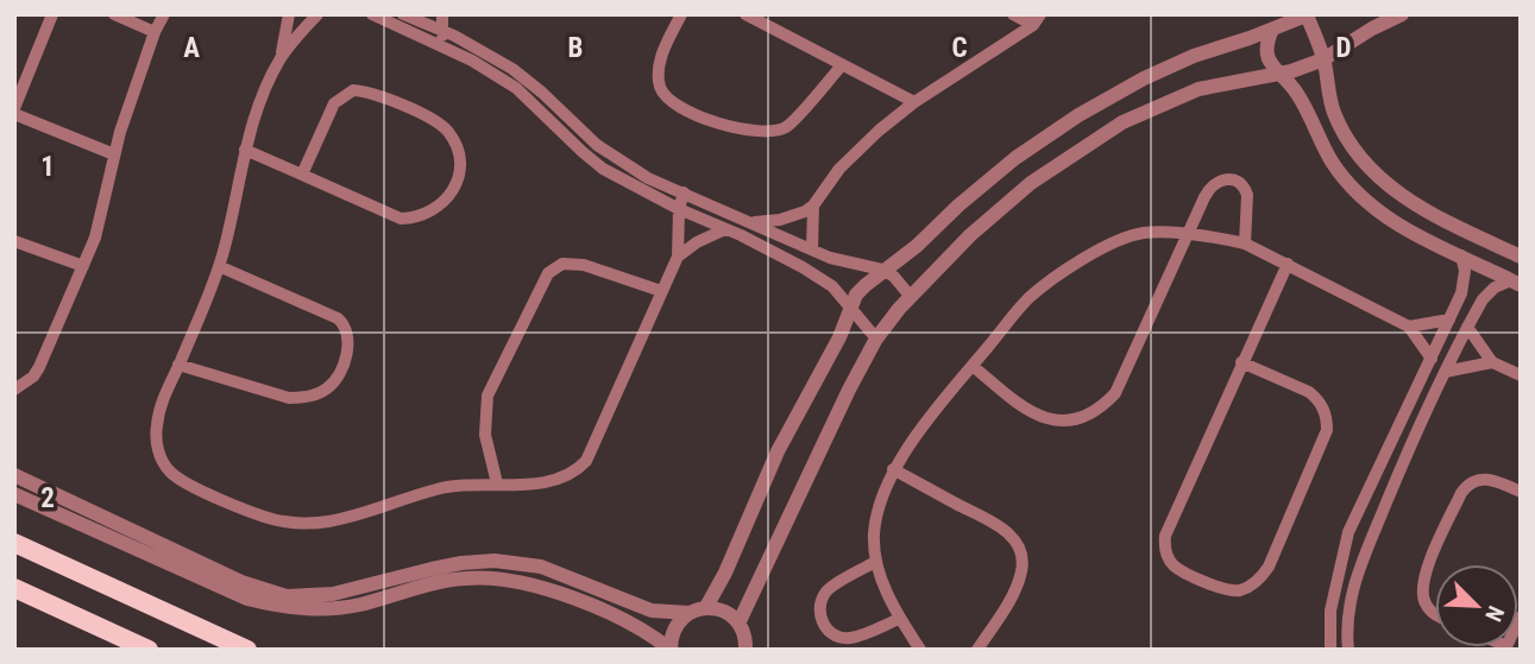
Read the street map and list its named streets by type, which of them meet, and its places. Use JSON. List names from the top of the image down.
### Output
{
  "north": "bottom right",
  "grid": {
    "columns": [
      "A",
      "B",
      "C",
      "D"
    ],
    "rows": ["1", "2"]
  }
}
